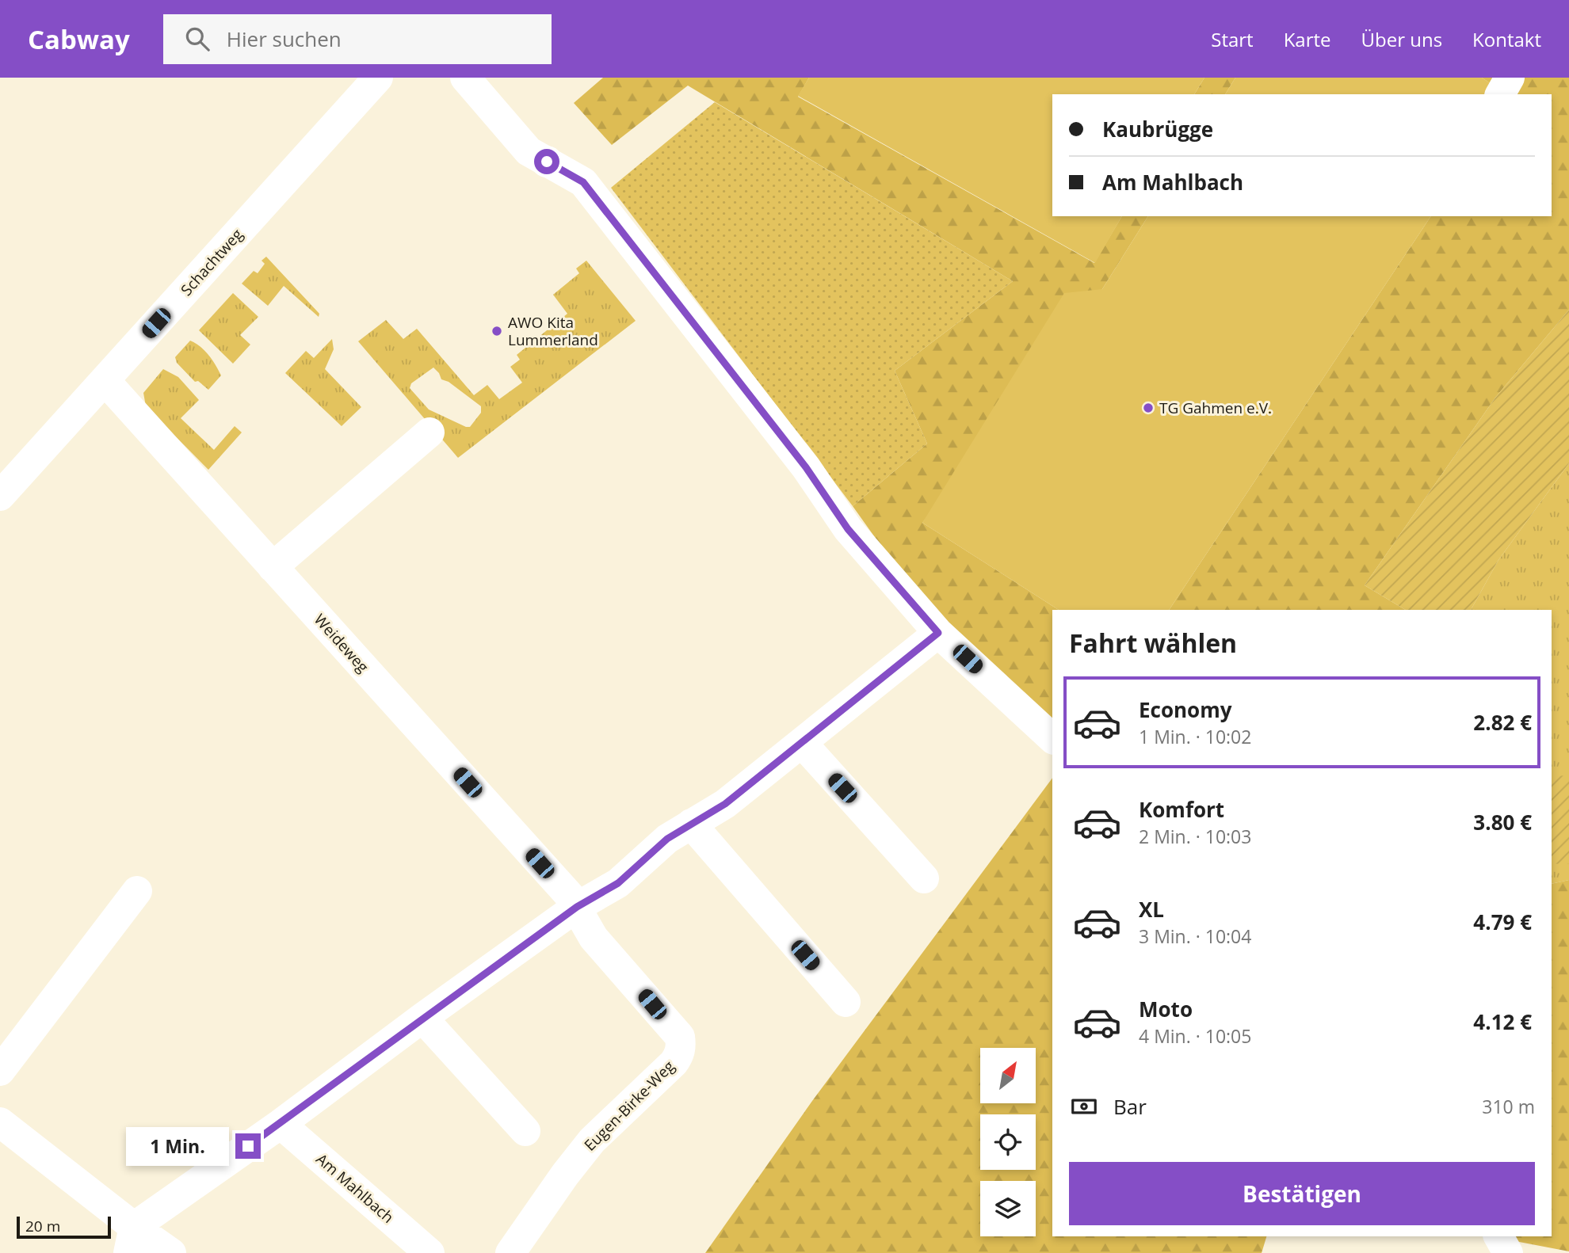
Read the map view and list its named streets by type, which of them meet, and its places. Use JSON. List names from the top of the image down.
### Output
{
  "streets": {
    "street": [
      "Schachtweg",
      "Weideweg",
      "Eugen-Birke-Weg",
      "Am Mahlbach"
    ]
  },
  "crossings": [
    ["Schachtweg", "Weideweg"],
    ["Weideweg", "Eugen-Birke-Weg"]
  ],
  "places": ["AWO Kita Lummerland", "TG Gahmen e.V."],
  "scale_bar": "20 m",
  "north": "top right",
  "page": {
    "header": "Cabway",
    "search": "Hier suchen",
    "nav": [
      "Start",
      "Karte",
      "Über uns",
      "Kontakt"
    ],
    "banner": ["Kaubrügge", "Am Mahlbach"],
    "heading": "Fahrt wählen",
    "list": [
      {
        "name": "Economy",
        "note": "1 Min. · 10:02",
        "value": "2.82 €"
      },
      {
        "name": "Komfort",
        "note": "2 Min. · 10:03",
        "value": "3.80 €"
      },
      {
        "name": "XL",
        "note": "3 Min. · 10:04",
        "value": "4.79 €"
      },
      {
        "name": "Moto",
        "note": "4 Min. · 10:05",
        "value": "4.12 €"
      }
    ],
    "pay": ["Bar", "310 m"],
    "bubble": "1 Min.",
    "buttons": "Bestätigen",
    "scale": "20 m"
  }
}
